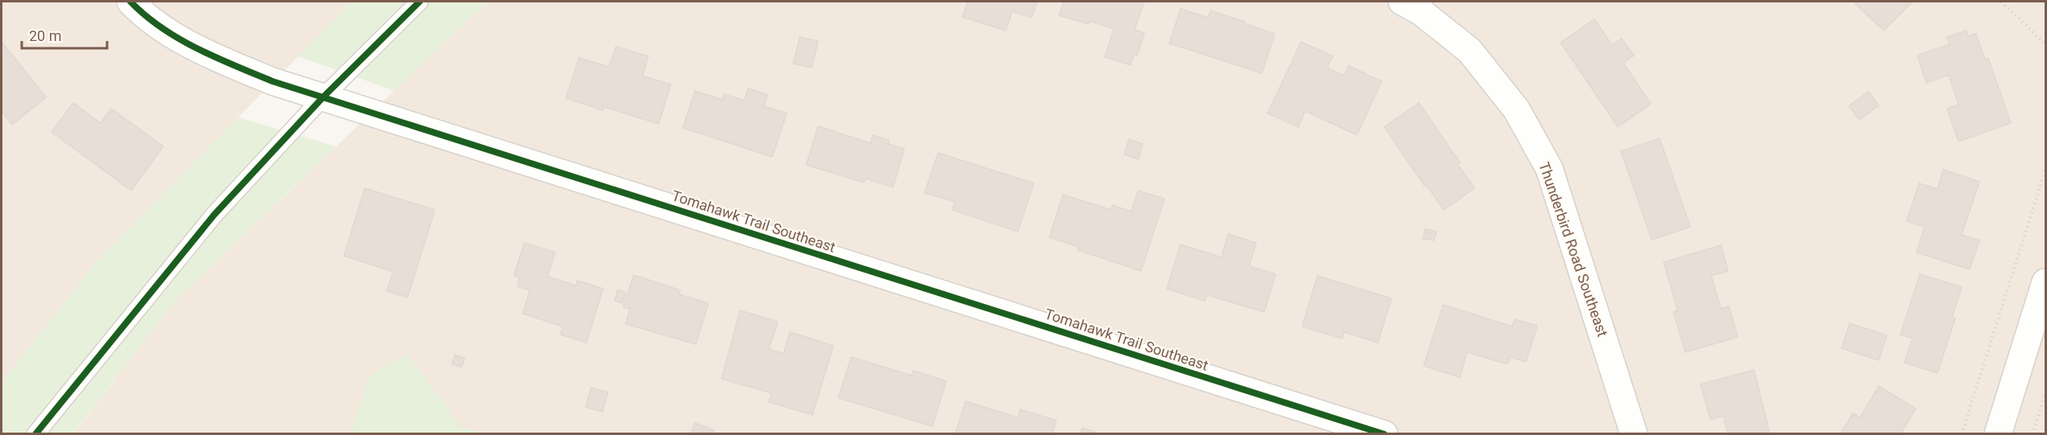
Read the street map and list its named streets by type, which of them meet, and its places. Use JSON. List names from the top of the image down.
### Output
{
  "streets": {
    "street": ["Tomahawk Trail Southeast", "Thunderbird Road Southeast"]
  },
  "scale_bar": "20 m"
}
